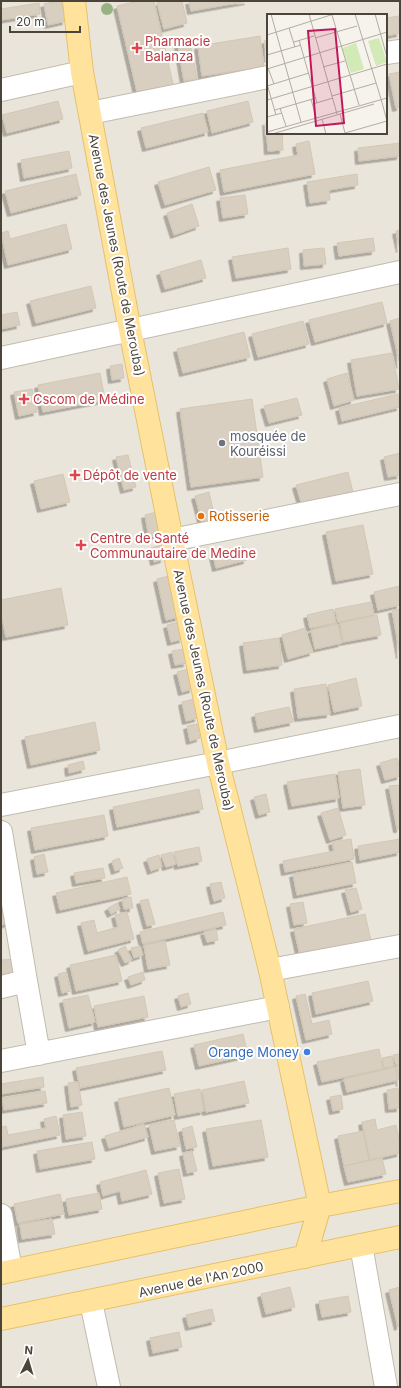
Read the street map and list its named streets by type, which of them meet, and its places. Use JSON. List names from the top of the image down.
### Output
{
  "streets": {
    "main road": ["Avenue des Jeunes (Route de Merouba)", "Avenue de l'An 2000"]
  },
  "crossings": [
    ["Avenue des Jeunes (Route de Merouba)", "Avenue de l'An 2000"]
  ],
  "places": {
    "health": [
      "Pharmacie Balanza",
      "Cscom de Médine",
      "Dépôt de vente",
      "Centre de Santé Communautaire de Medine"
    ],
    "other": ["mosquée de Kouréissi", "Rotisserie", "Orange Money"]
  },
  "scale_bar": "20 m",
  "north": "top"
}
